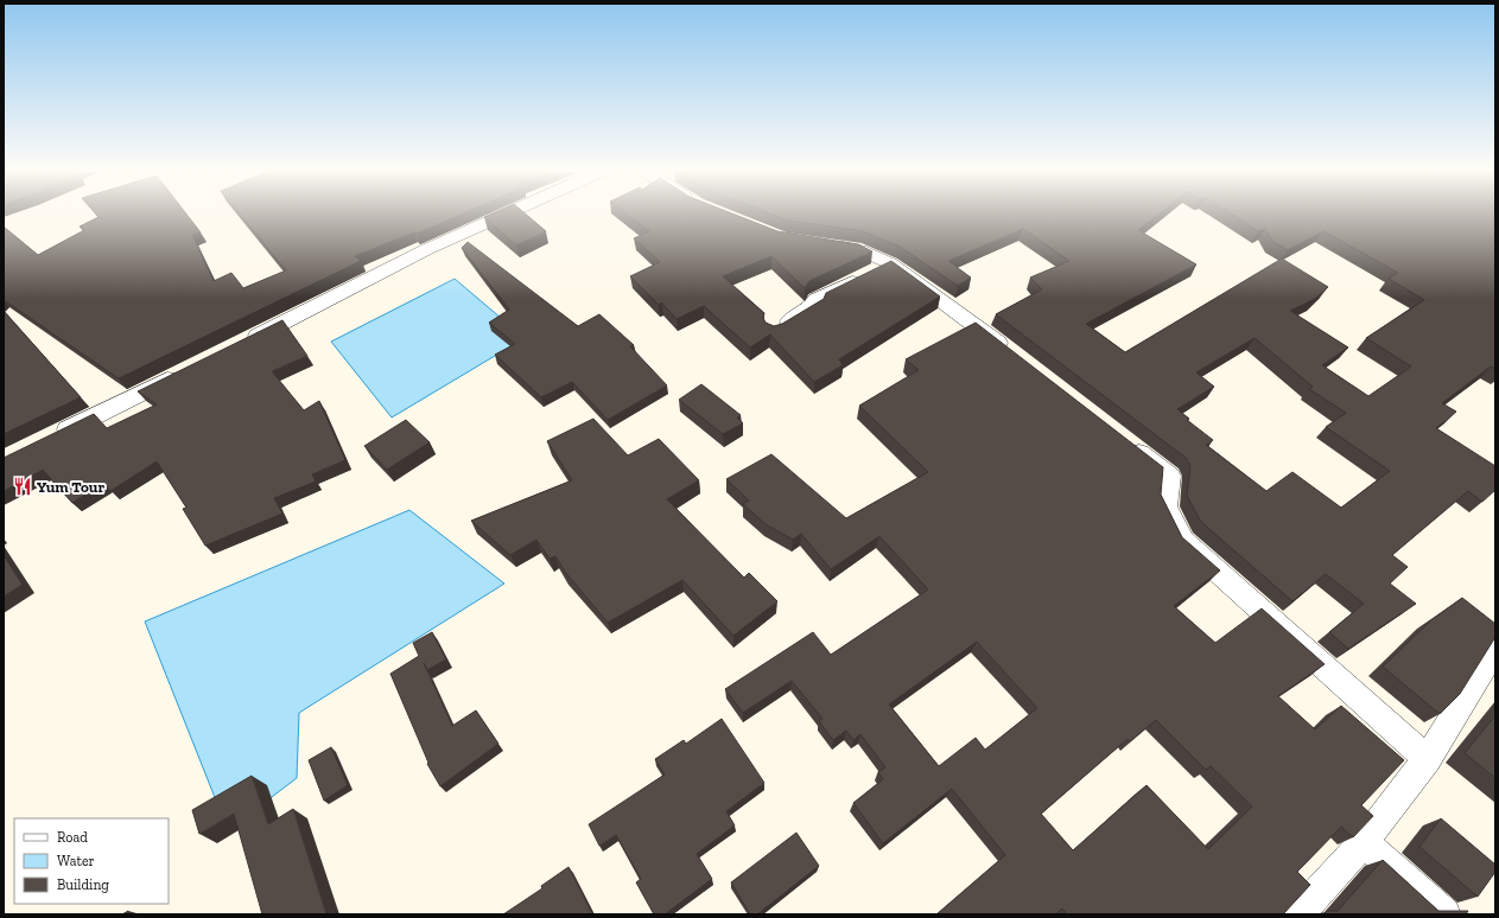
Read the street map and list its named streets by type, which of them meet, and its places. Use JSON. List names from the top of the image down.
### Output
{
  "places": {
    "restaurant": ["Yum Tour"]
  },
  "legend": ["Road", "Water", "Building"]
}
